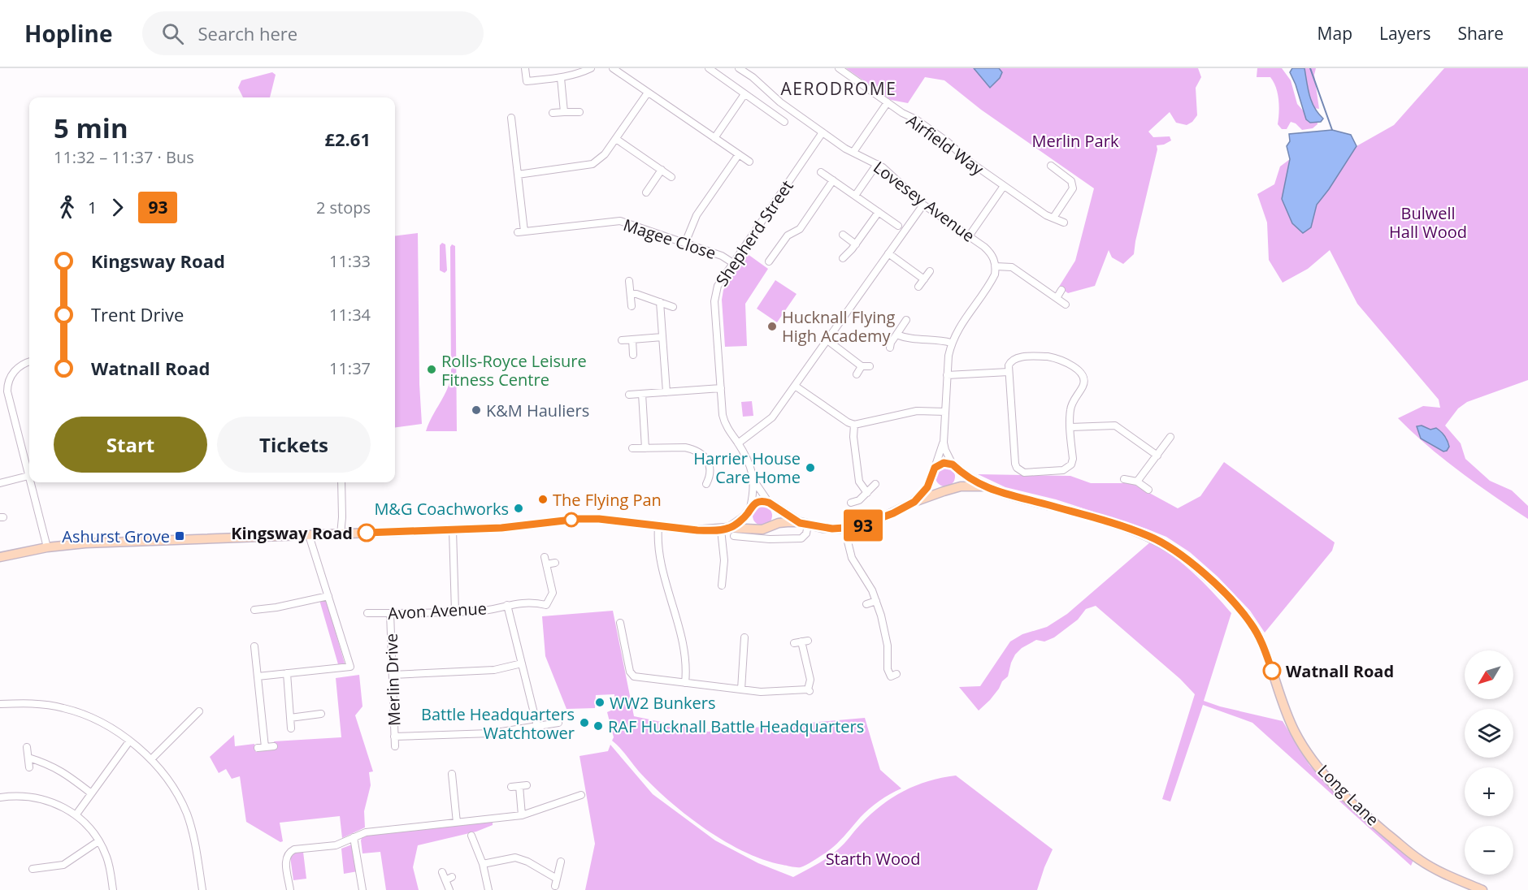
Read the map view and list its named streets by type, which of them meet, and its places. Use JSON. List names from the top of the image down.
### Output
{
  "streets": {
    "main road": ["Long Lane"],
    "street": [
      "Airfield Way",
      "Lovesey Avenue",
      "Shepherd Street",
      "Magee Close",
      "Avon Avenue",
      "Merlin Drive"
    ]
  },
  "crossings": [
    ["Lovesey Avenue", "Shepherd Street"],
    ["Shepherd Street", "Magee Close"],
    ["Avon Avenue", "Merlin Drive"]
  ],
  "districts": ["AERODROME"],
  "parks": ["Merlin Park", "Bulwell Hall Wood", "Starth Wood"],
  "places": {
    "other": [
      "Hucknall Flying High Academy",
      "Rolls-Royce Leisure Fitness Centre",
      "K&M Hauliers",
      "Harrier House Care Home",
      "The Flying Pan",
      "M&G Coachworks",
      "Kingsway Road",
      "Watnall Road",
      "WW2 Bunkers",
      "Battle Headquarters Watchtower",
      "RAF Hucknall Battle Headquarters"
    ],
    "transit": ["Ashurst Grove"]
  },
  "lines": ["bus line 93"],
  "north": "bottom left",
  "page": {
    "header": "Hopline",
    "search": "Search here",
    "nav": ["Map", "Layers", "Share"],
    "on_map": "93",
    "heading": ["5 min", "11:32 – 11:37 · Bus", "£2.61"],
    "legs": ["1", "93", "2 stops"],
    "list": [
      {
        "name": "Kingsway Road",
        "value": "11:33"
      },
      {
        "name": "Trent Drive",
        "value": "11:34"
      },
      {
        "name": "Watnall Road",
        "value": "11:37"
      }
    ],
    "buttons": ["Start", "Tickets"],
    "map_buttons": ["+", "−"]
  }
}
